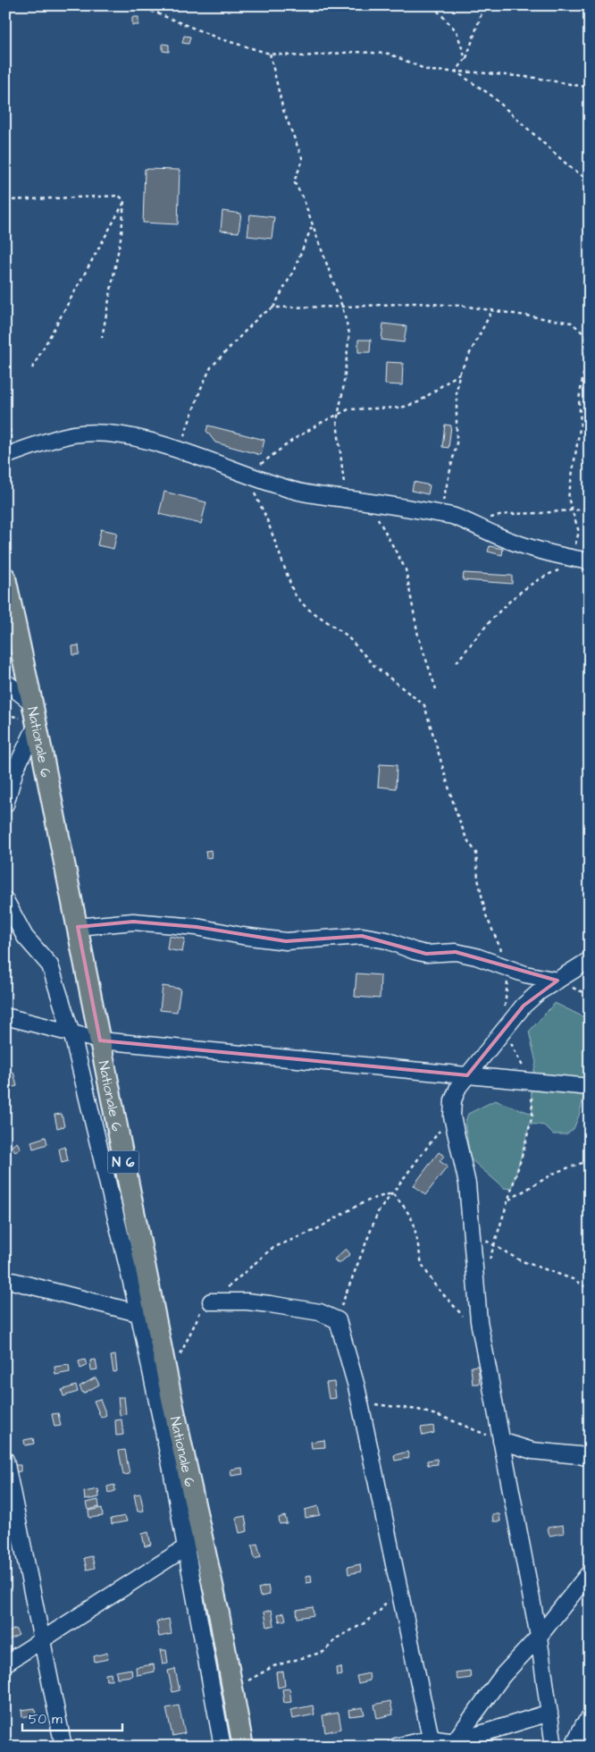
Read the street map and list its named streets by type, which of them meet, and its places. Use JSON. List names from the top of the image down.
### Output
{
  "streets": {
    "main road": ["Nationale 6", "N 6"]
  },
  "scale_bar": "50 m"
}
